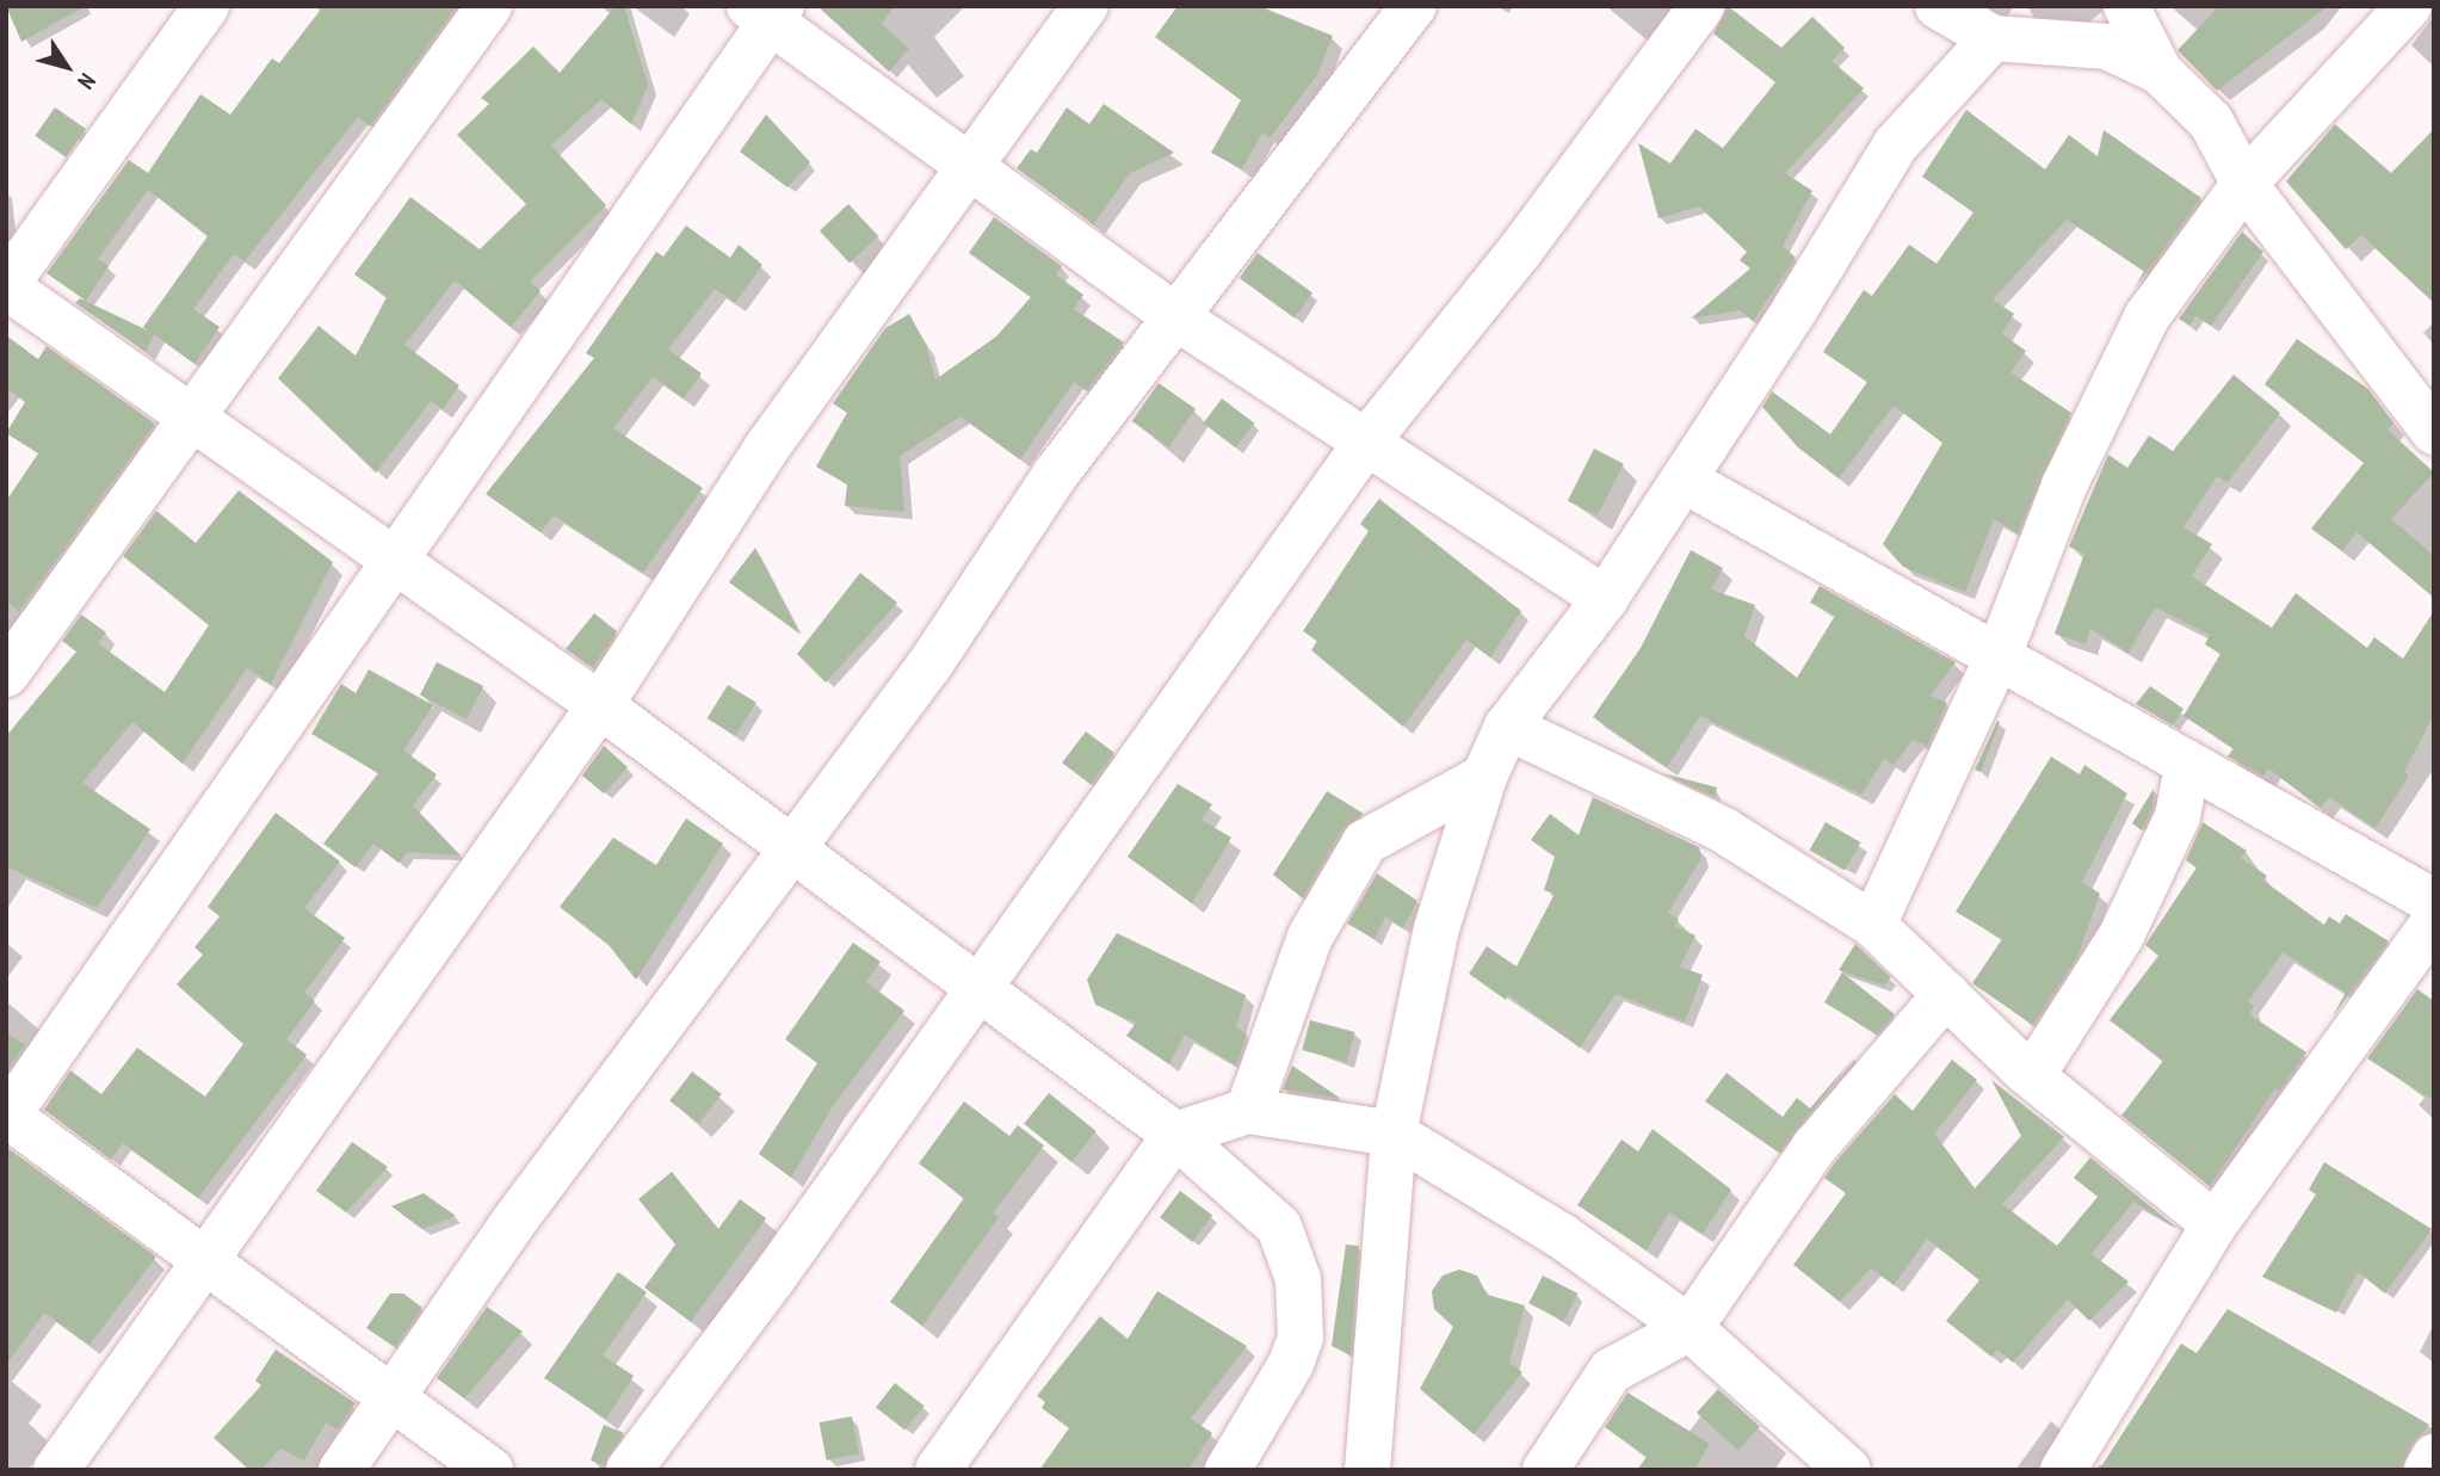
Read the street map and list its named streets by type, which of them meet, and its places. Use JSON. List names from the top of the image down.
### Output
{
  "north": "bottom right"
}
